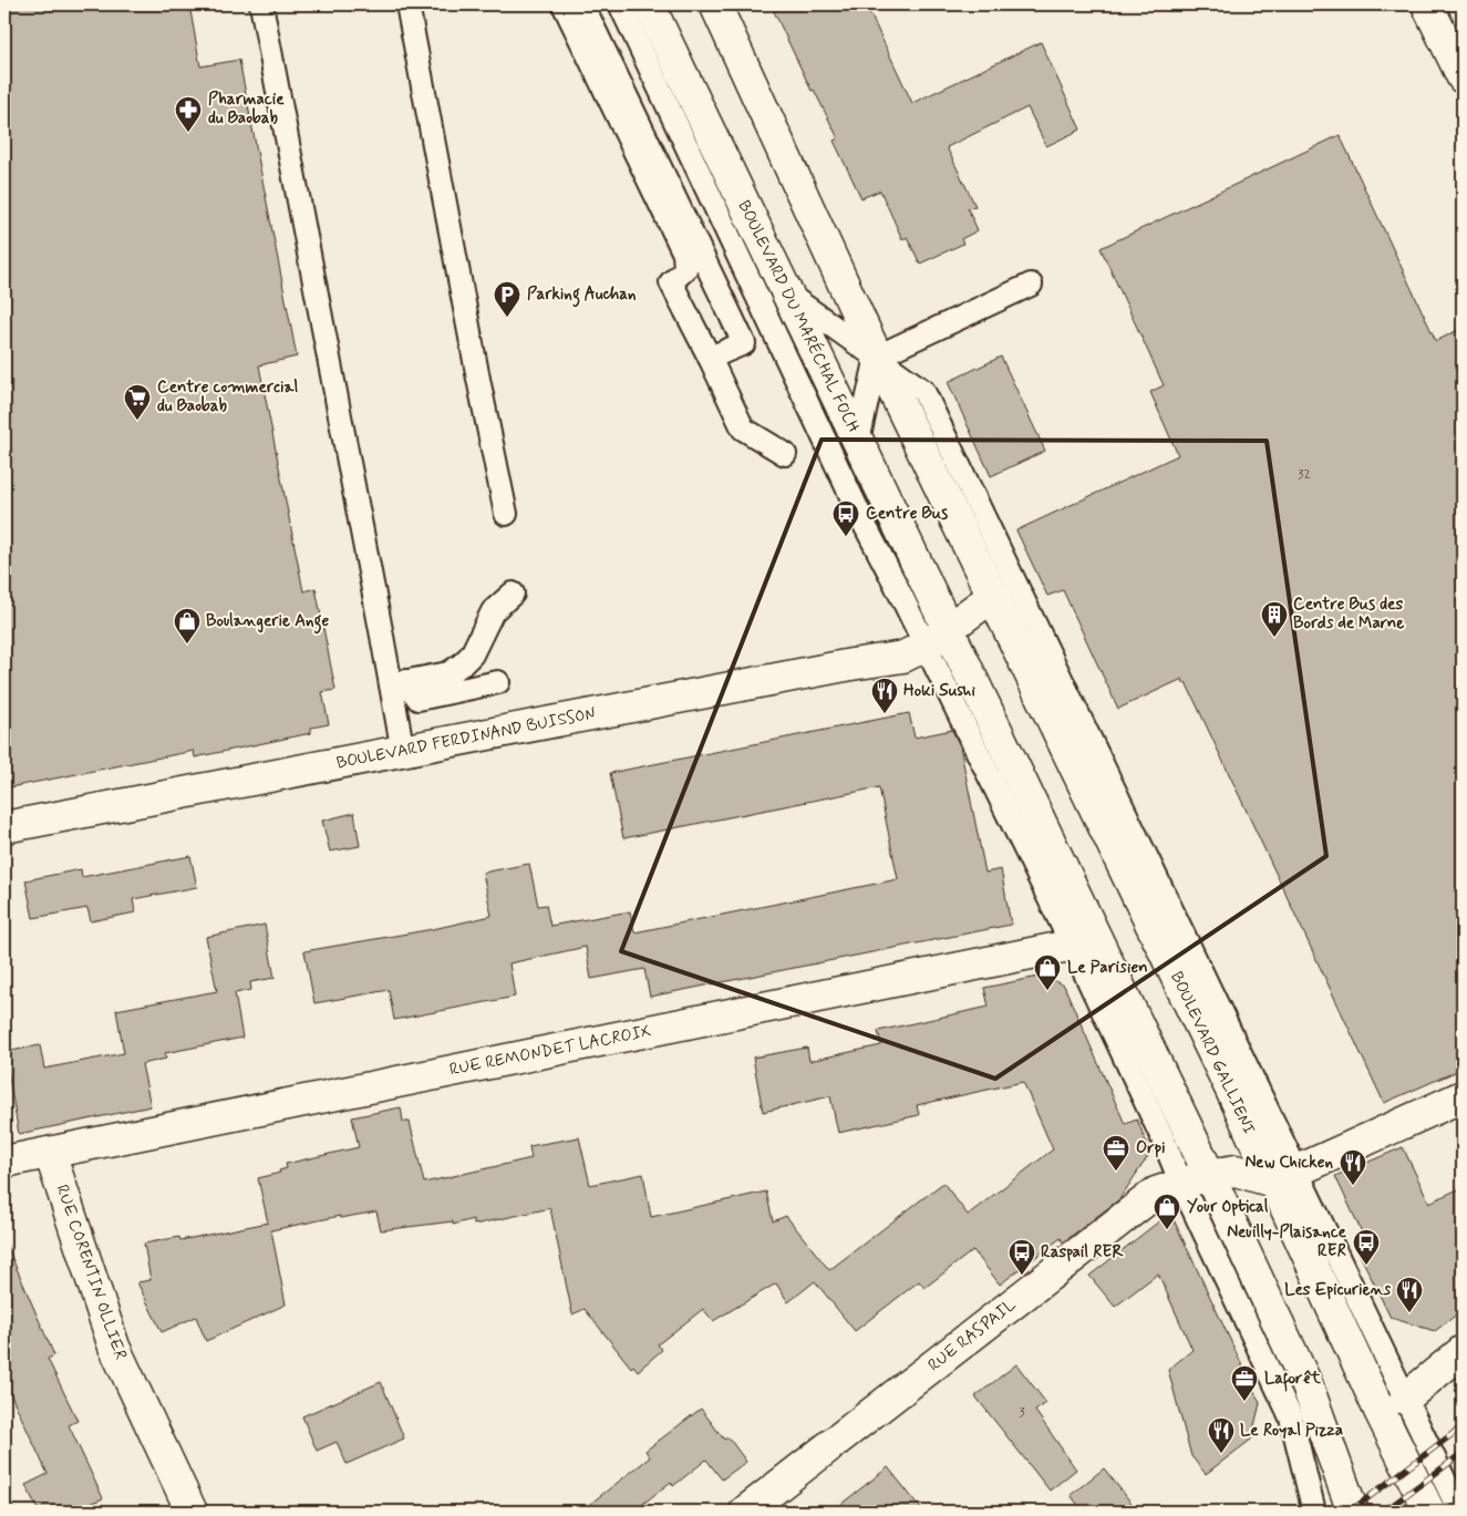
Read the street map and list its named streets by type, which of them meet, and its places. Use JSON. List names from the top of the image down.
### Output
{
  "streets": {
    "street": [
      "BOULEVARD DU MARÉCHAL FOCH",
      "BOULEVARD FERDINAND BUISSON",
      "RUE REMONDET LACROIX",
      "BOULEVARD GALLIENI",
      "RUE CORENTIN OLLIER",
      "RUE RASPAIL"
    ]
  },
  "crossings": [
    ["BOULEVARD DU MARÉCHAL FOCH", "BOULEVARD FERDINAND BUISSON"],
    ["BOULEVARD FERDINAND BUISSON", "BOULEVARD GALLIENI"],
    ["RUE REMONDET LACROIX", "RUE CORENTIN OLLIER"],
    ["BOULEVARD GALLIENI", "RUE RASPAIL"]
  ],
  "places": {
    "pharmacy": ["Pharmacie du Baobab"],
    "parking": ["Parking Auchan"],
    "supermarket": ["Centre commercial du Baobab"],
    "bus stop": ["Centre Bus", "Neuilly-Plaisance RER", "Raspail RER"],
    "building": ["Centre Bus des Bords de Marne"],
    "shop": ["Boulangerie Ange", "Le Parisien", "Your Optical"],
    "restaurant": [
      "Hoki Sushi",
      "New Chicken",
      "Les Epicuriens",
      "Le Royal Pizza"
    ],
    "office": ["Orpi", "Laforêt"]
  },
  "house_numbers": ["32", "3"]
}
